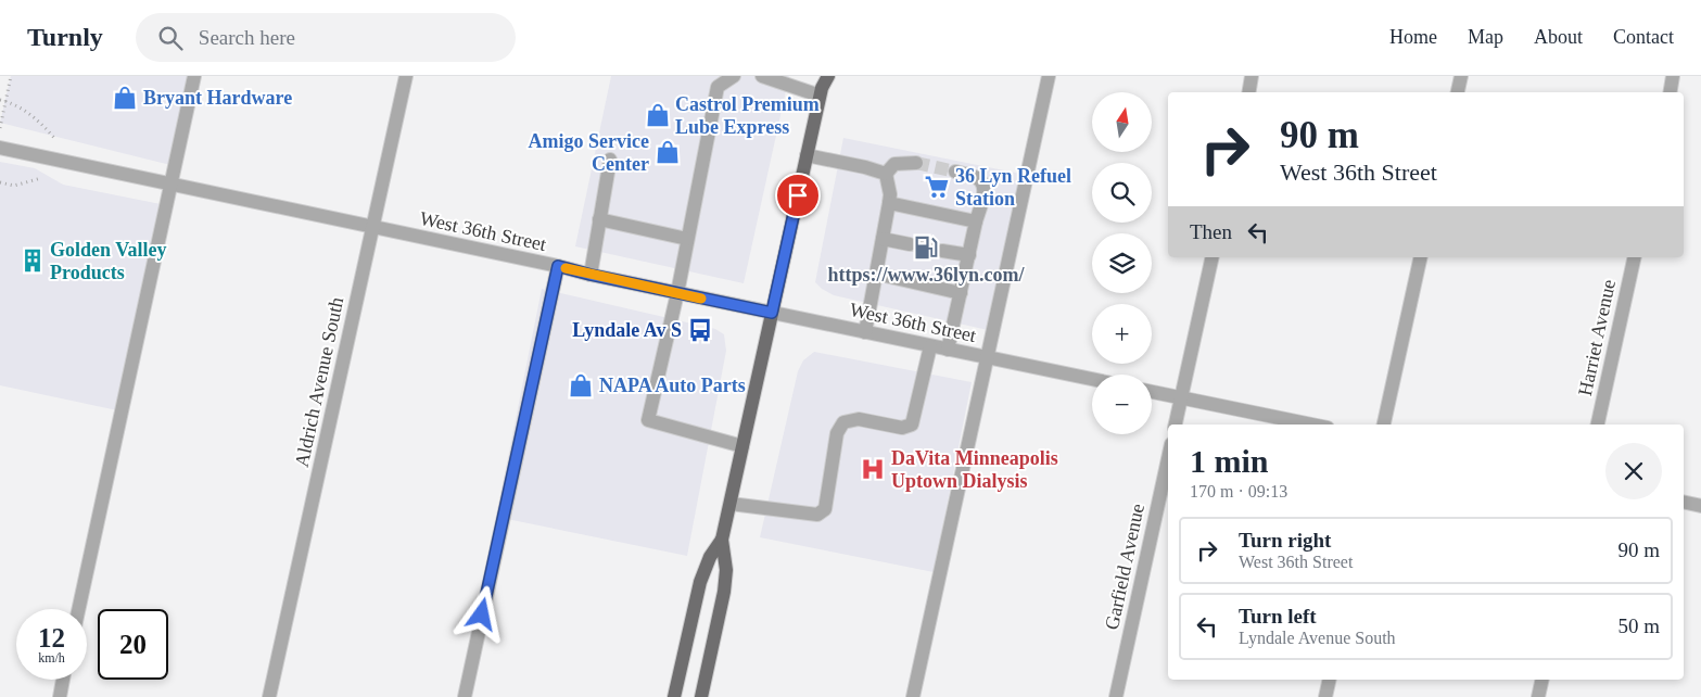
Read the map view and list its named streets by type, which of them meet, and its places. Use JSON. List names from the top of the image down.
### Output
{
  "streets": {
    "street": [
      "West 36th Street",
      "Harriet Avenue",
      "Aldrich Avenue South",
      "Garfield Avenue"
    ]
  },
  "crossings": [
    ["West 36th Street", "Aldrich Avenue South"]
  ],
  "places": {
    "shop": [
      "Bryant Hardware",
      "Castrol Premium Lube Express",
      "Amigo Service Center",
      "NAPA Auto Parts"
    ],
    "supermarket": ["36 Lyn Refuel Station"],
    "fuel station": ["https://www.36lyn.com/"],
    "building": ["Golden Valley Products"],
    "bus stop": ["Lyndale Av S"],
    "hospital": ["DaVita Minneapolis Uptown Dialysis"]
  },
  "north": "top",
  "page": {
    "header": "Turnly",
    "search": "Search here",
    "nav": [
      "Home",
      "Map",
      "About",
      "Contact"
    ],
    "map_buttons": ["+", "−"],
    "turn": ["90 m", "West 36th Street"],
    "then": "Then",
    "heading": ["1 min", "170 m · 09:13"],
    "list": [
      {
        "name": "Turn right",
        "note": "West 36th Street",
        "value": "90 m"
      },
      {
        "name": "Turn left",
        "note": "Lyndale Avenue South",
        "value": "50 m"
      }
    ],
    "speed": "12 km/h",
    "limit": "20"
  }
}
